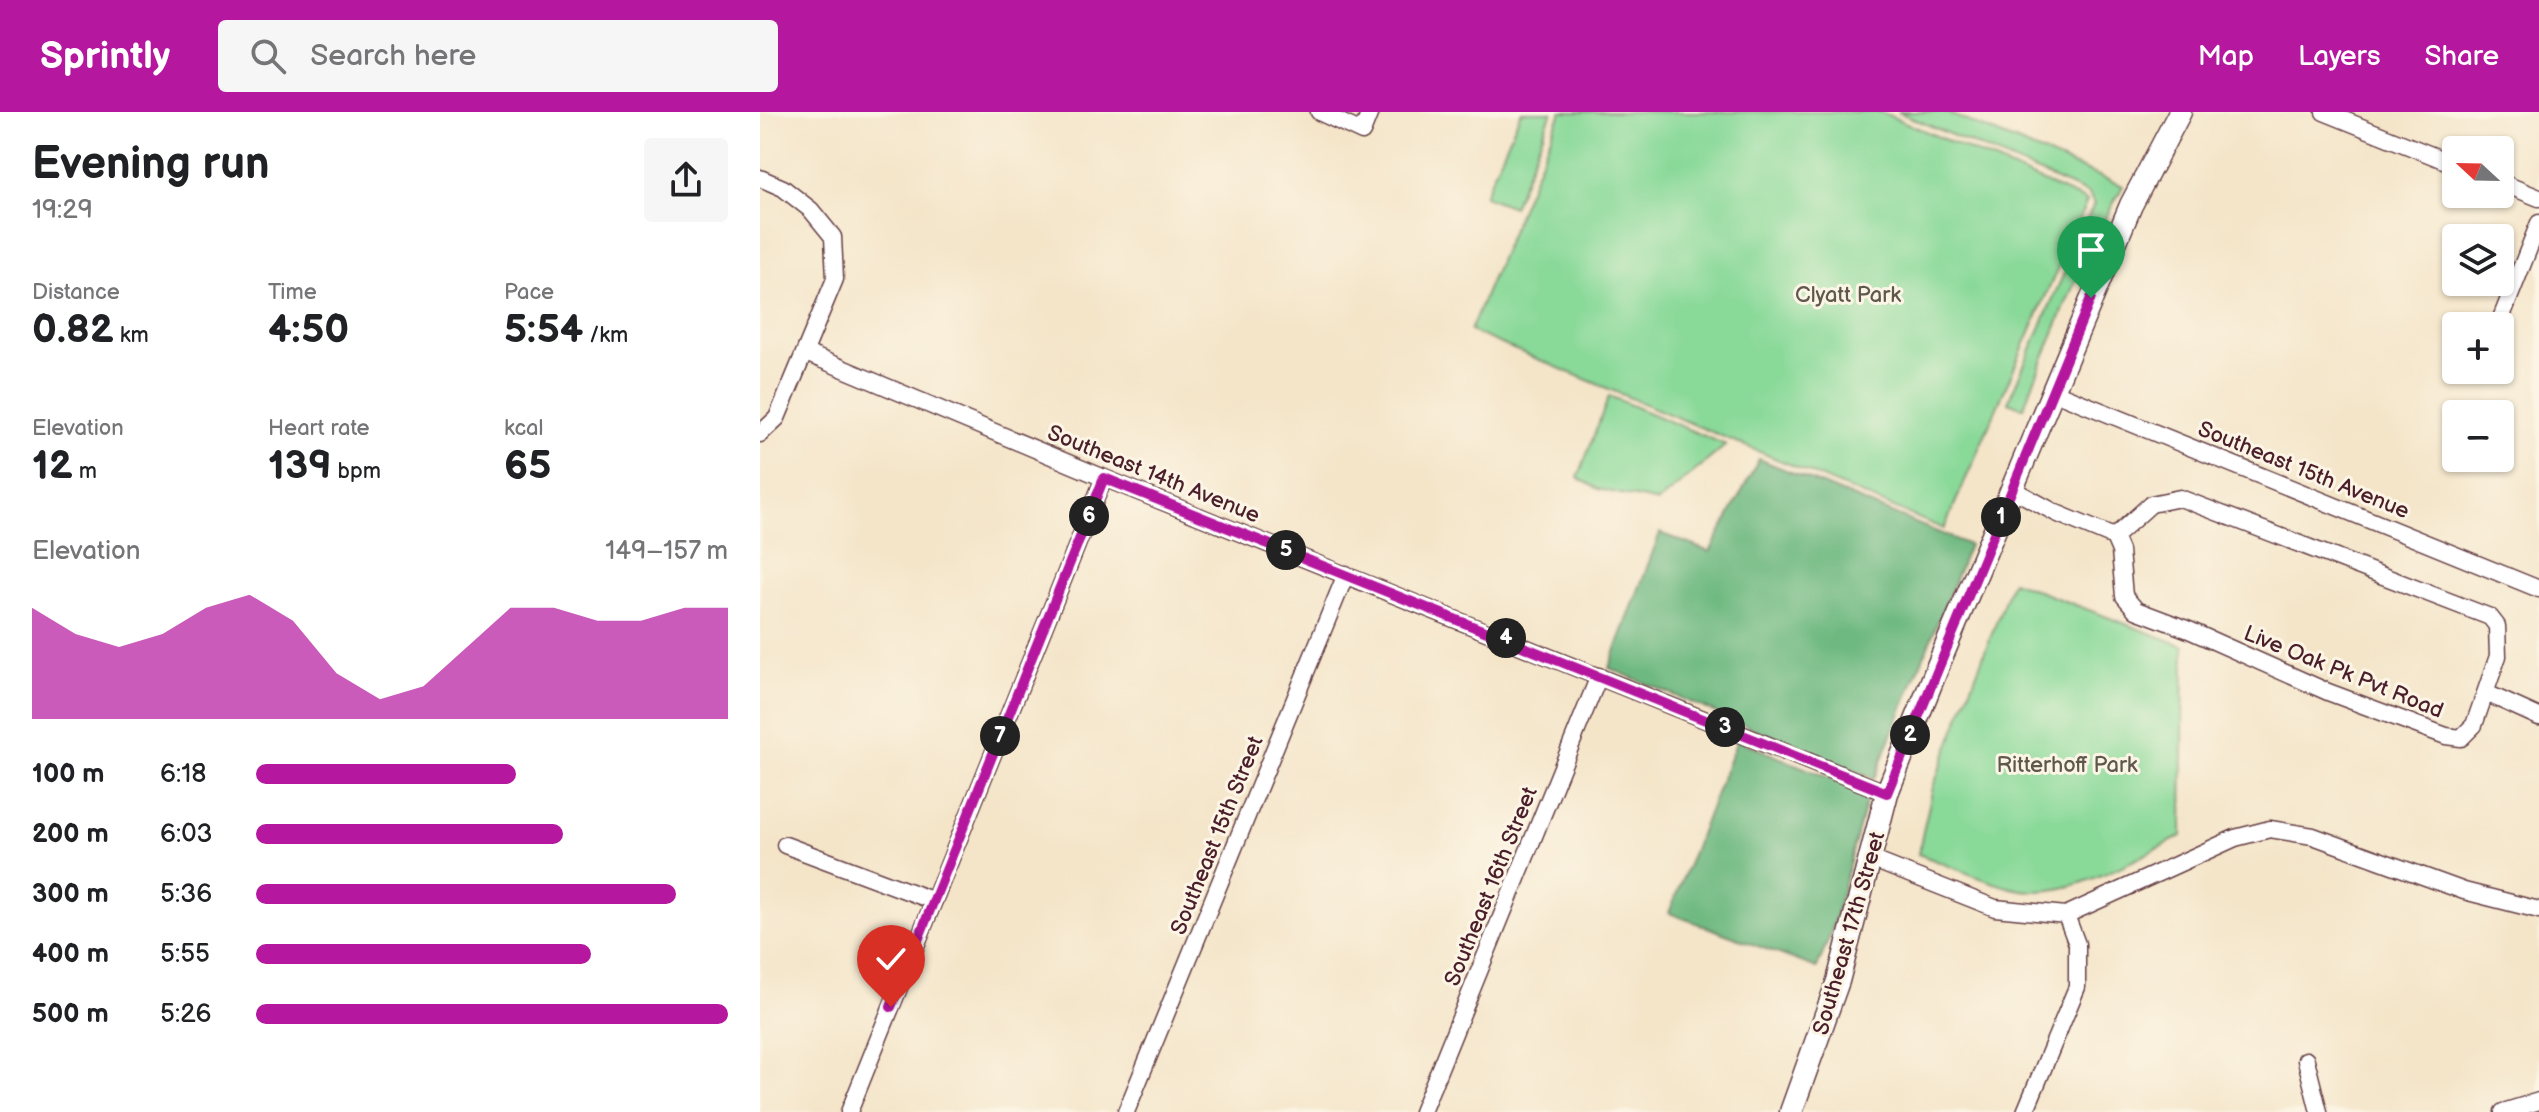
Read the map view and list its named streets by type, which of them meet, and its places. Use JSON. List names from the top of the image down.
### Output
{
  "streets": {
    "main road": ["Southeast 17th Street"],
    "street": [
      "Southeast 15th Avenue",
      "Southeast 14th Avenue",
      "Live Oak Pk Pvt Road",
      "Southeast 15th Street",
      "Southeast 16th Street"
    ]
  },
  "crossings": [
    ["Southeast 15th Avenue", "Southeast 17th Street"],
    ["Southeast 14th Avenue", "Southeast 15th Street"],
    ["Southeast 14th Avenue", "Southeast 16th Street"],
    ["Southeast 14th Avenue", "Southeast 17th Street"]
  ],
  "parks": ["Clyatt Park", "Ritterhoff Park"],
  "north": "left",
  "page": {
    "header": "Sprintly",
    "search": "Search here",
    "nav": ["Map", "Layers", "Share"],
    "heading": ["Evening run", "19:29"],
    "map_buttons": ["+", "−"],
    "stats": [
      ["Distance", "0.82 km"],
      ["Time", "4:50"],
      ["Pace", "5:54 /km"],
      ["Elevation", "12 m"],
      ["Heart rate", "139 bpm"],
      ["kcal", "65"]
    ],
    "pins": [
      "6",
      "1",
      "5",
      "4",
      "3",
      "2",
      "7"
    ],
    "chart": ["Elevation", "149–157 m"],
    "list": [
      {
        "name": "100 m",
        "note": "6:18"
      },
      {
        "name": "200 m",
        "note": "6:03"
      },
      {
        "name": "300 m",
        "note": "5:36"
      },
      {
        "name": "400 m",
        "note": "5:55"
      },
      {
        "name": "500 m",
        "note": "5:26"
      }
    ]
  }
}
